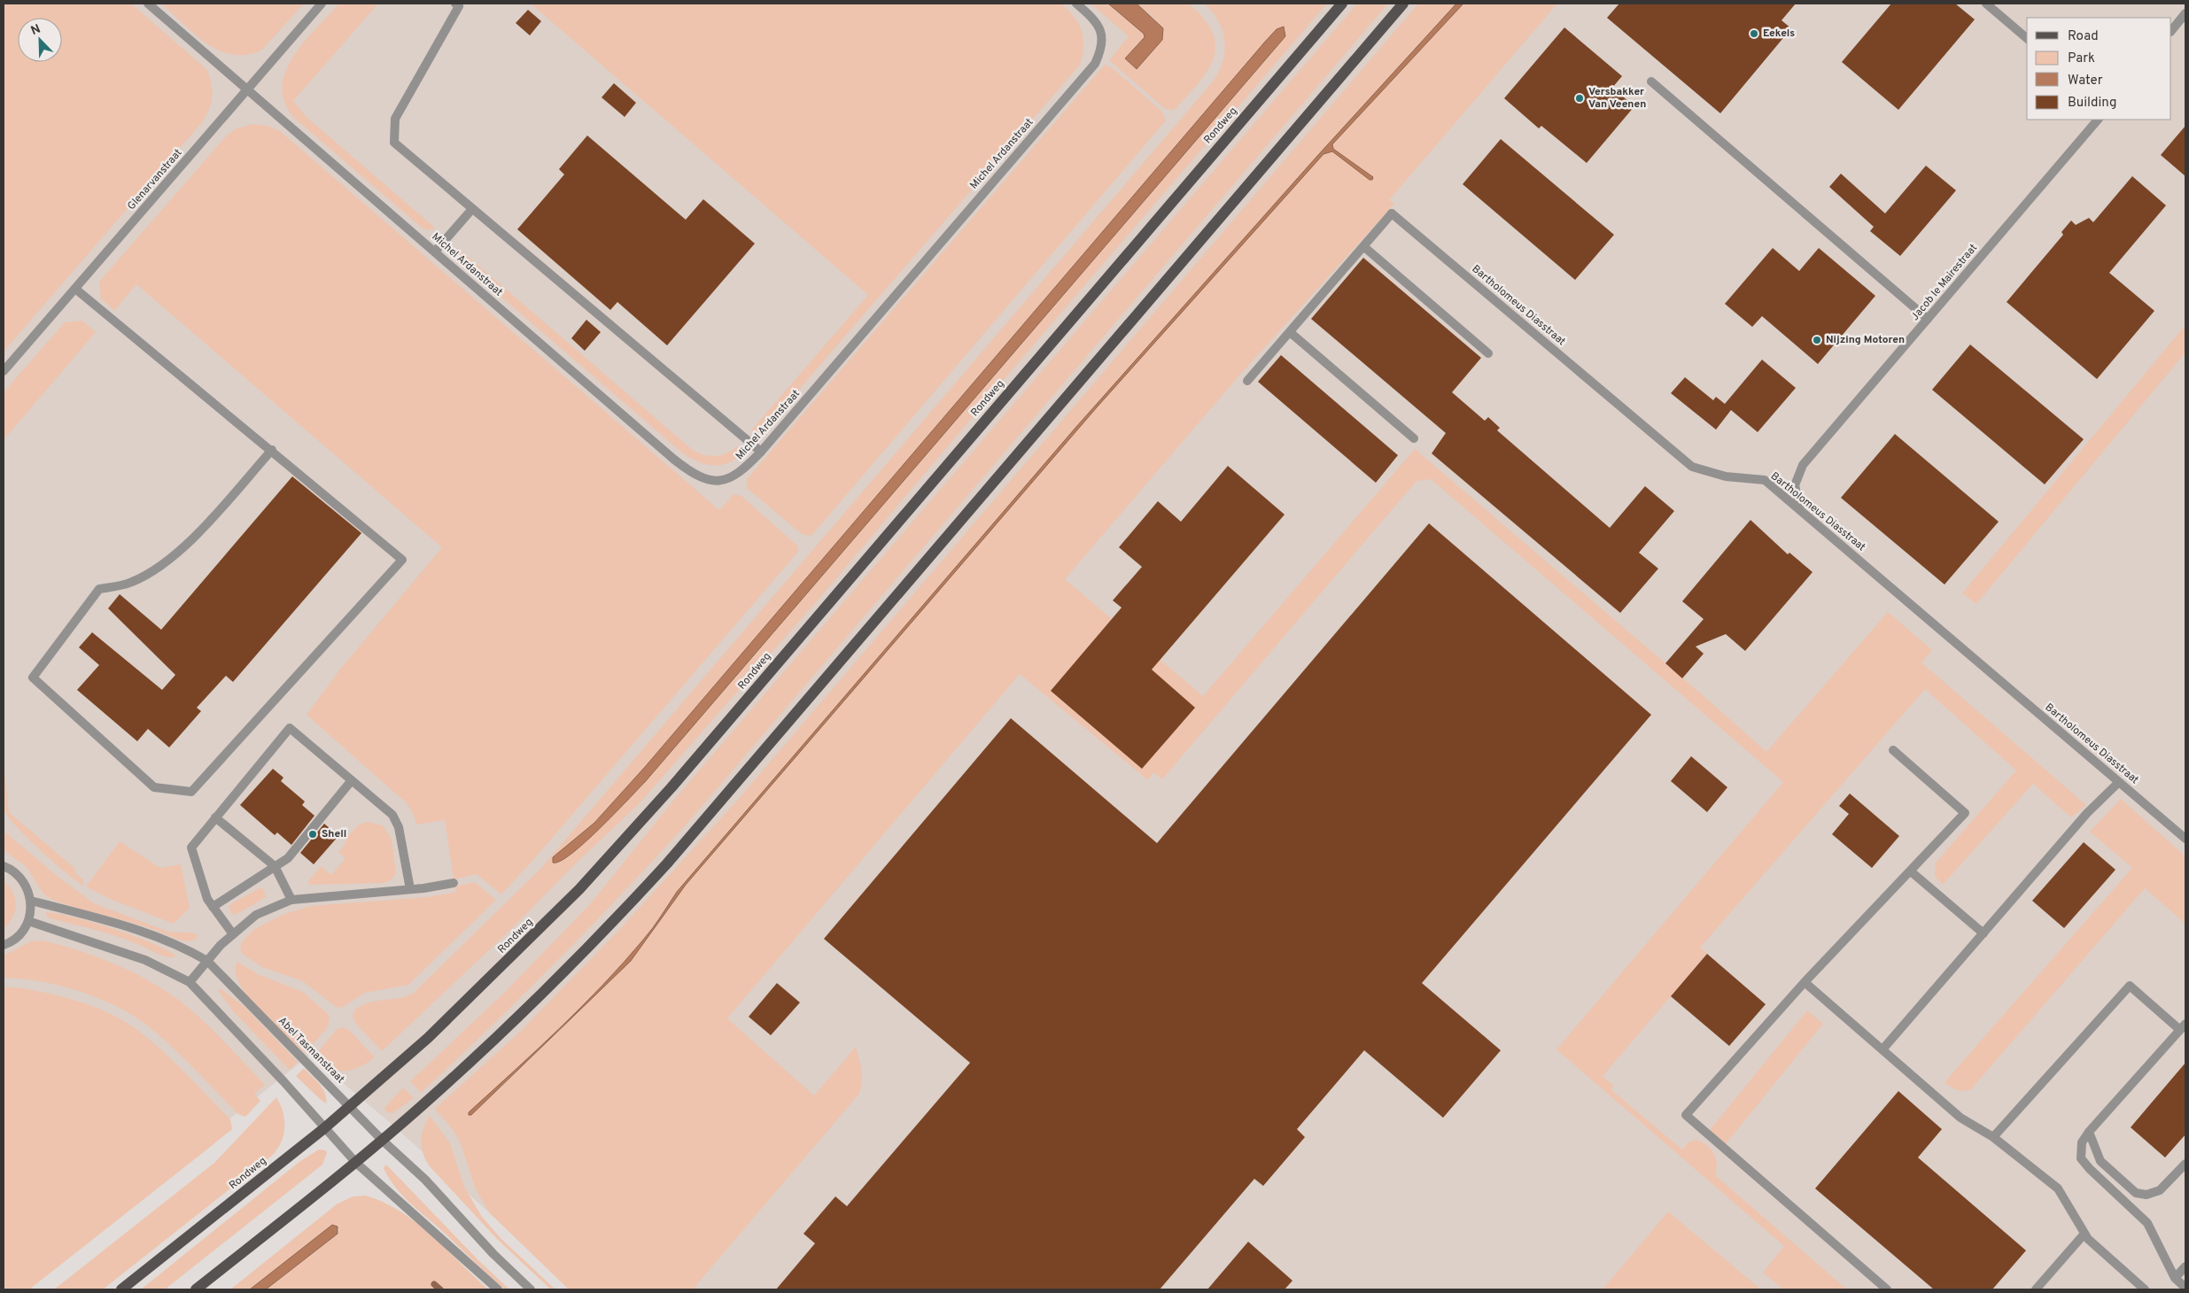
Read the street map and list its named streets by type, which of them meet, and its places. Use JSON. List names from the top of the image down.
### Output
{
  "streets": {
    "main road": ["Rondweg"],
    "street": [
      "Michel Ardanstraat",
      "Glenarvanstraat",
      "Jacob le Mairestraat",
      "Bartholomeus Diasstraat",
      "Abel Tasmanstraat"
    ]
  },
  "crossings": [
    ["Rondweg", "Abel Tasmanstraat"],
    ["Michel Ardanstraat", "Glenarvanstraat"],
    ["Jacob le Mairestraat", "Bartholomeus Diasstraat"]
  ],
  "places": [
    "Eekels",
    "Versbakker Van Veenen",
    "Nijzing Motoren",
    "Shell"
  ],
  "legend": [
    "Road",
    "Park",
    "Water",
    "Building"
  ],
  "north": "top left"
}
